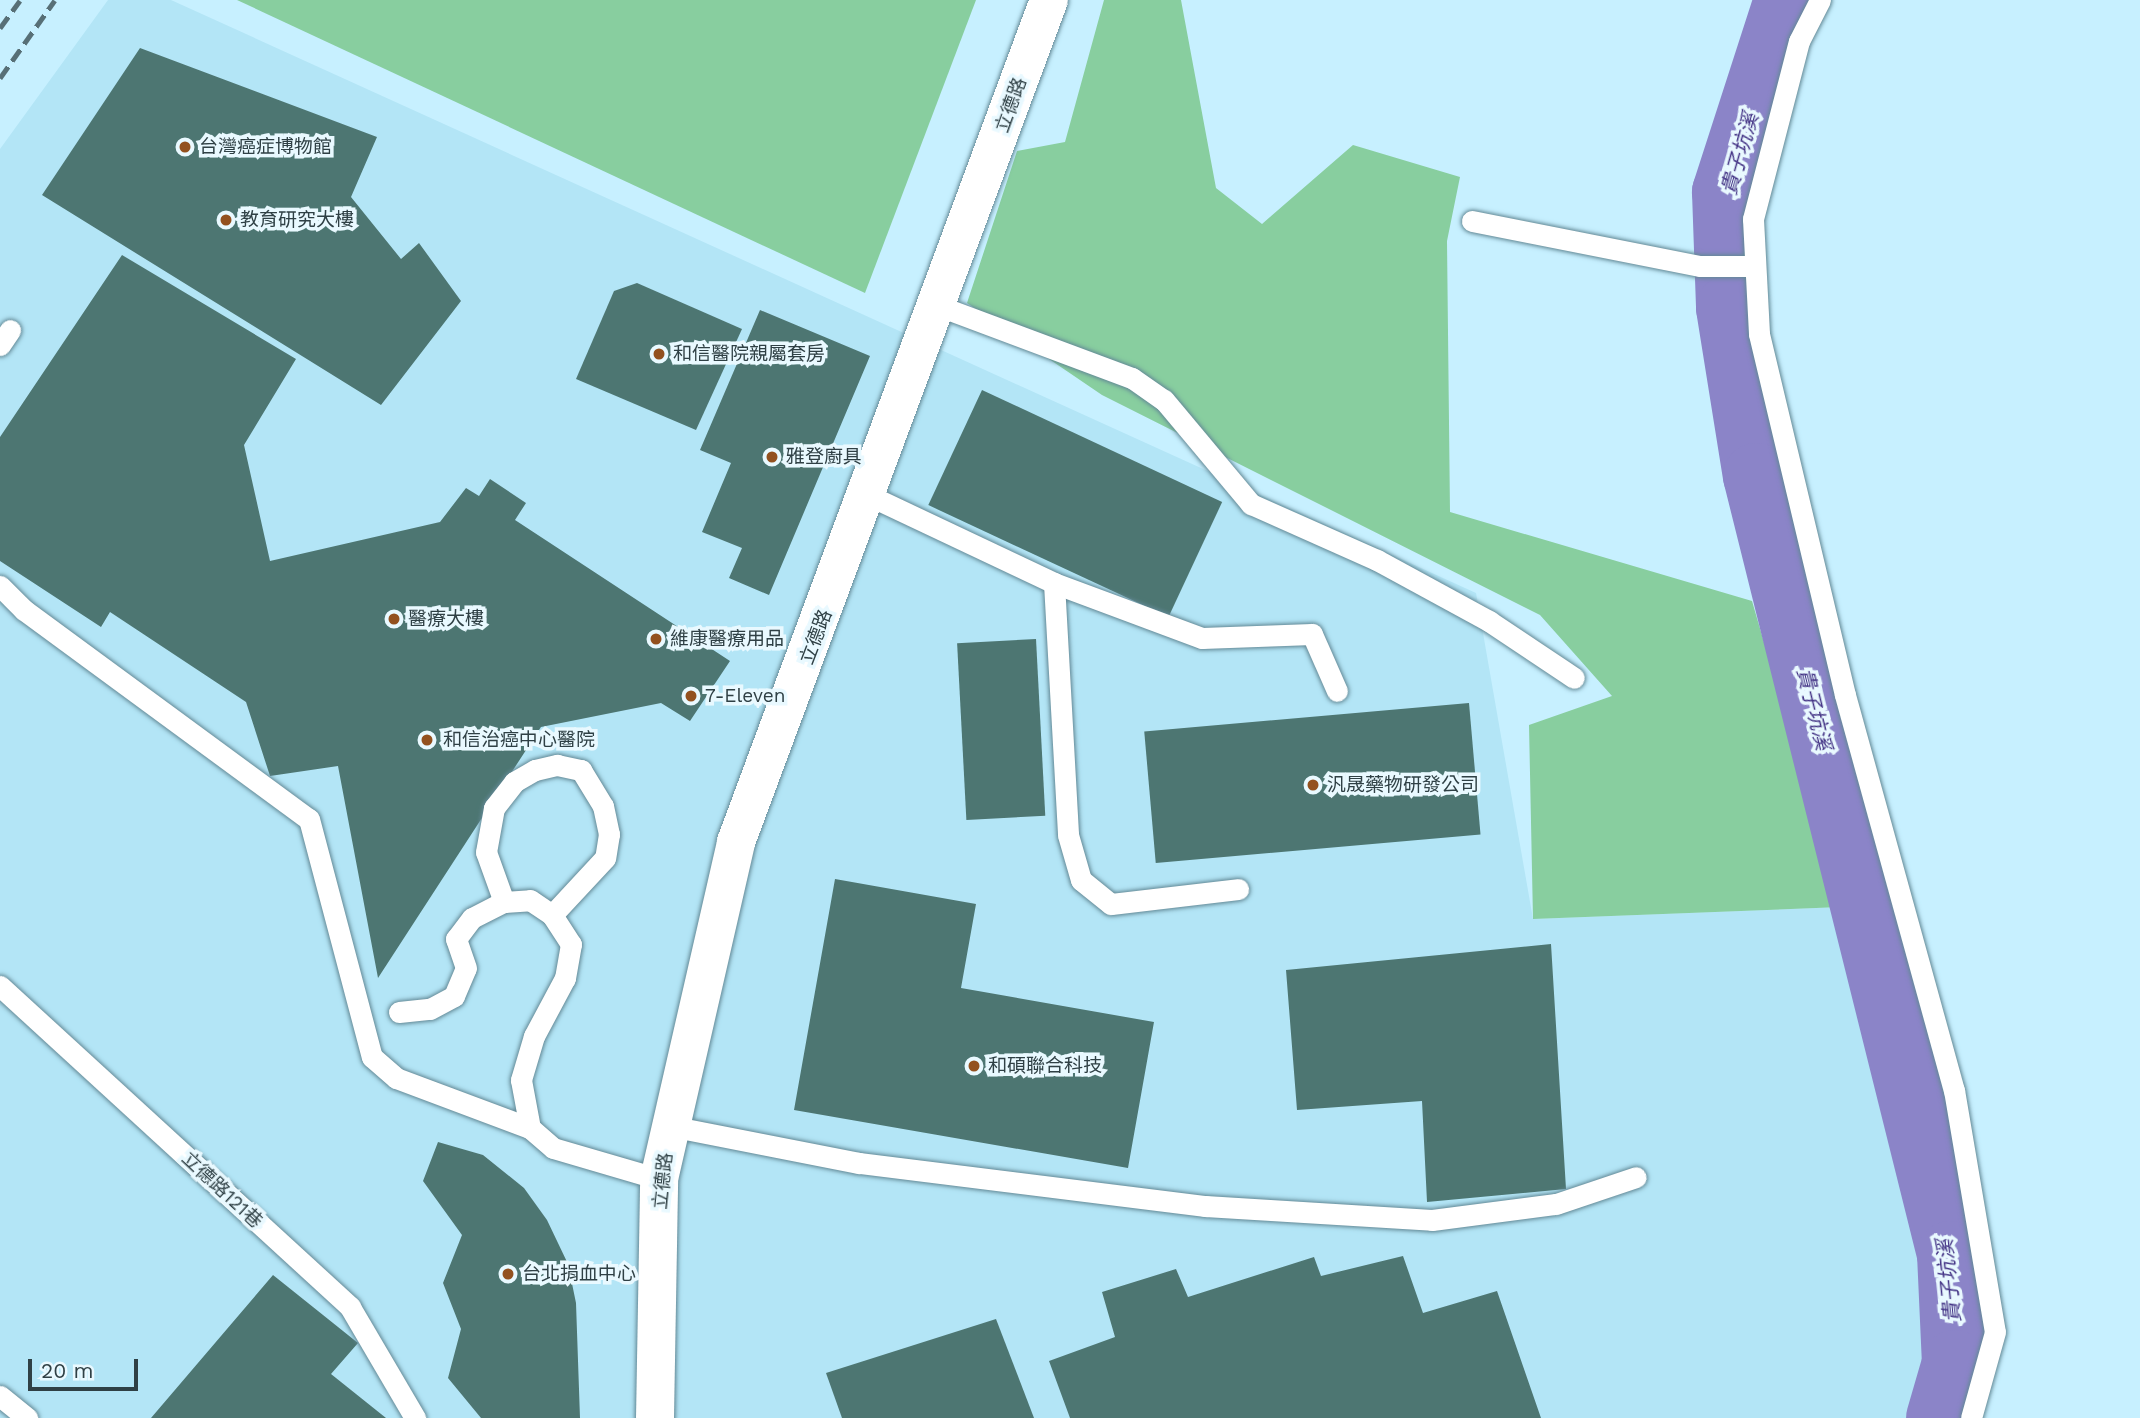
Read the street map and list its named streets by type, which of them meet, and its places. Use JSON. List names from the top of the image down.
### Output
{
  "streets": {
    "street": ["立德路"],
    "lane": ["立德路121巷"]
  },
  "water": ["貴子坑溪"],
  "places": [
    "台灣癌症博物館",
    "教育研究大樓",
    "和信醫院親屬套房",
    "雅登廚具",
    "醫療大樓",
    "維康醫療用品",
    "7-Eleven",
    "和信治癌中心醫院",
    "汎晟藥物研發公司",
    "和碩聯合科技",
    "台北捐血中心"
  ],
  "scale_bar": "20 m"
}
